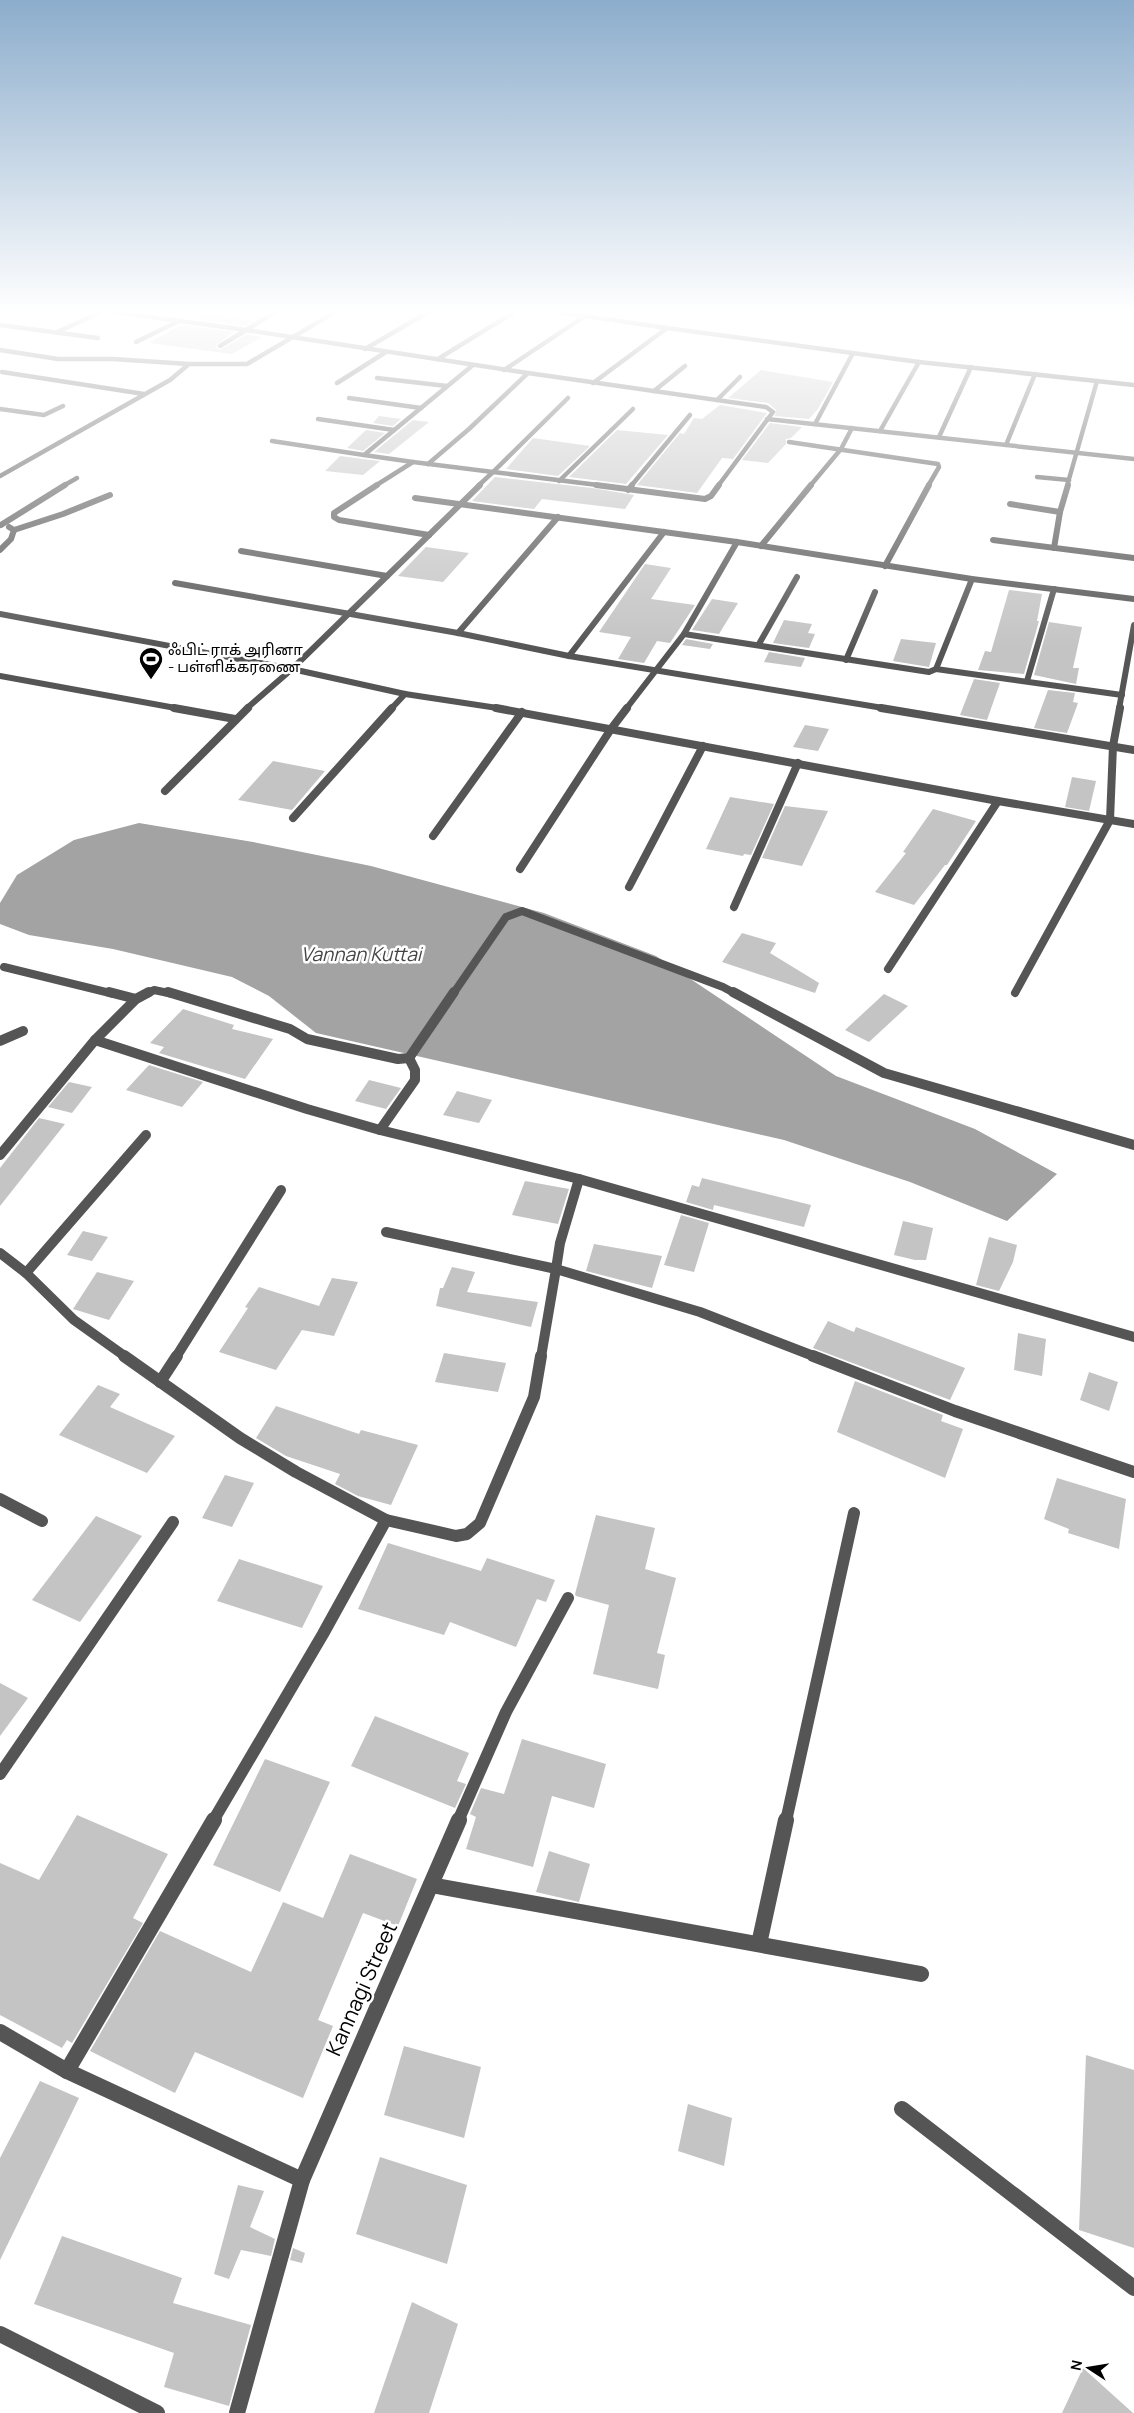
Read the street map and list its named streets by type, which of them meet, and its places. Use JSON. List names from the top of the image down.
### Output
{
  "streets": {
    "street": ["Kannagi Street"]
  },
  "water": ["Vannan Kuttai"],
  "places": {
    "sports": ["ஃபிட் ராக் அரினா - பள்ளிக்கரணை"]
  },
  "north": "left"
}
